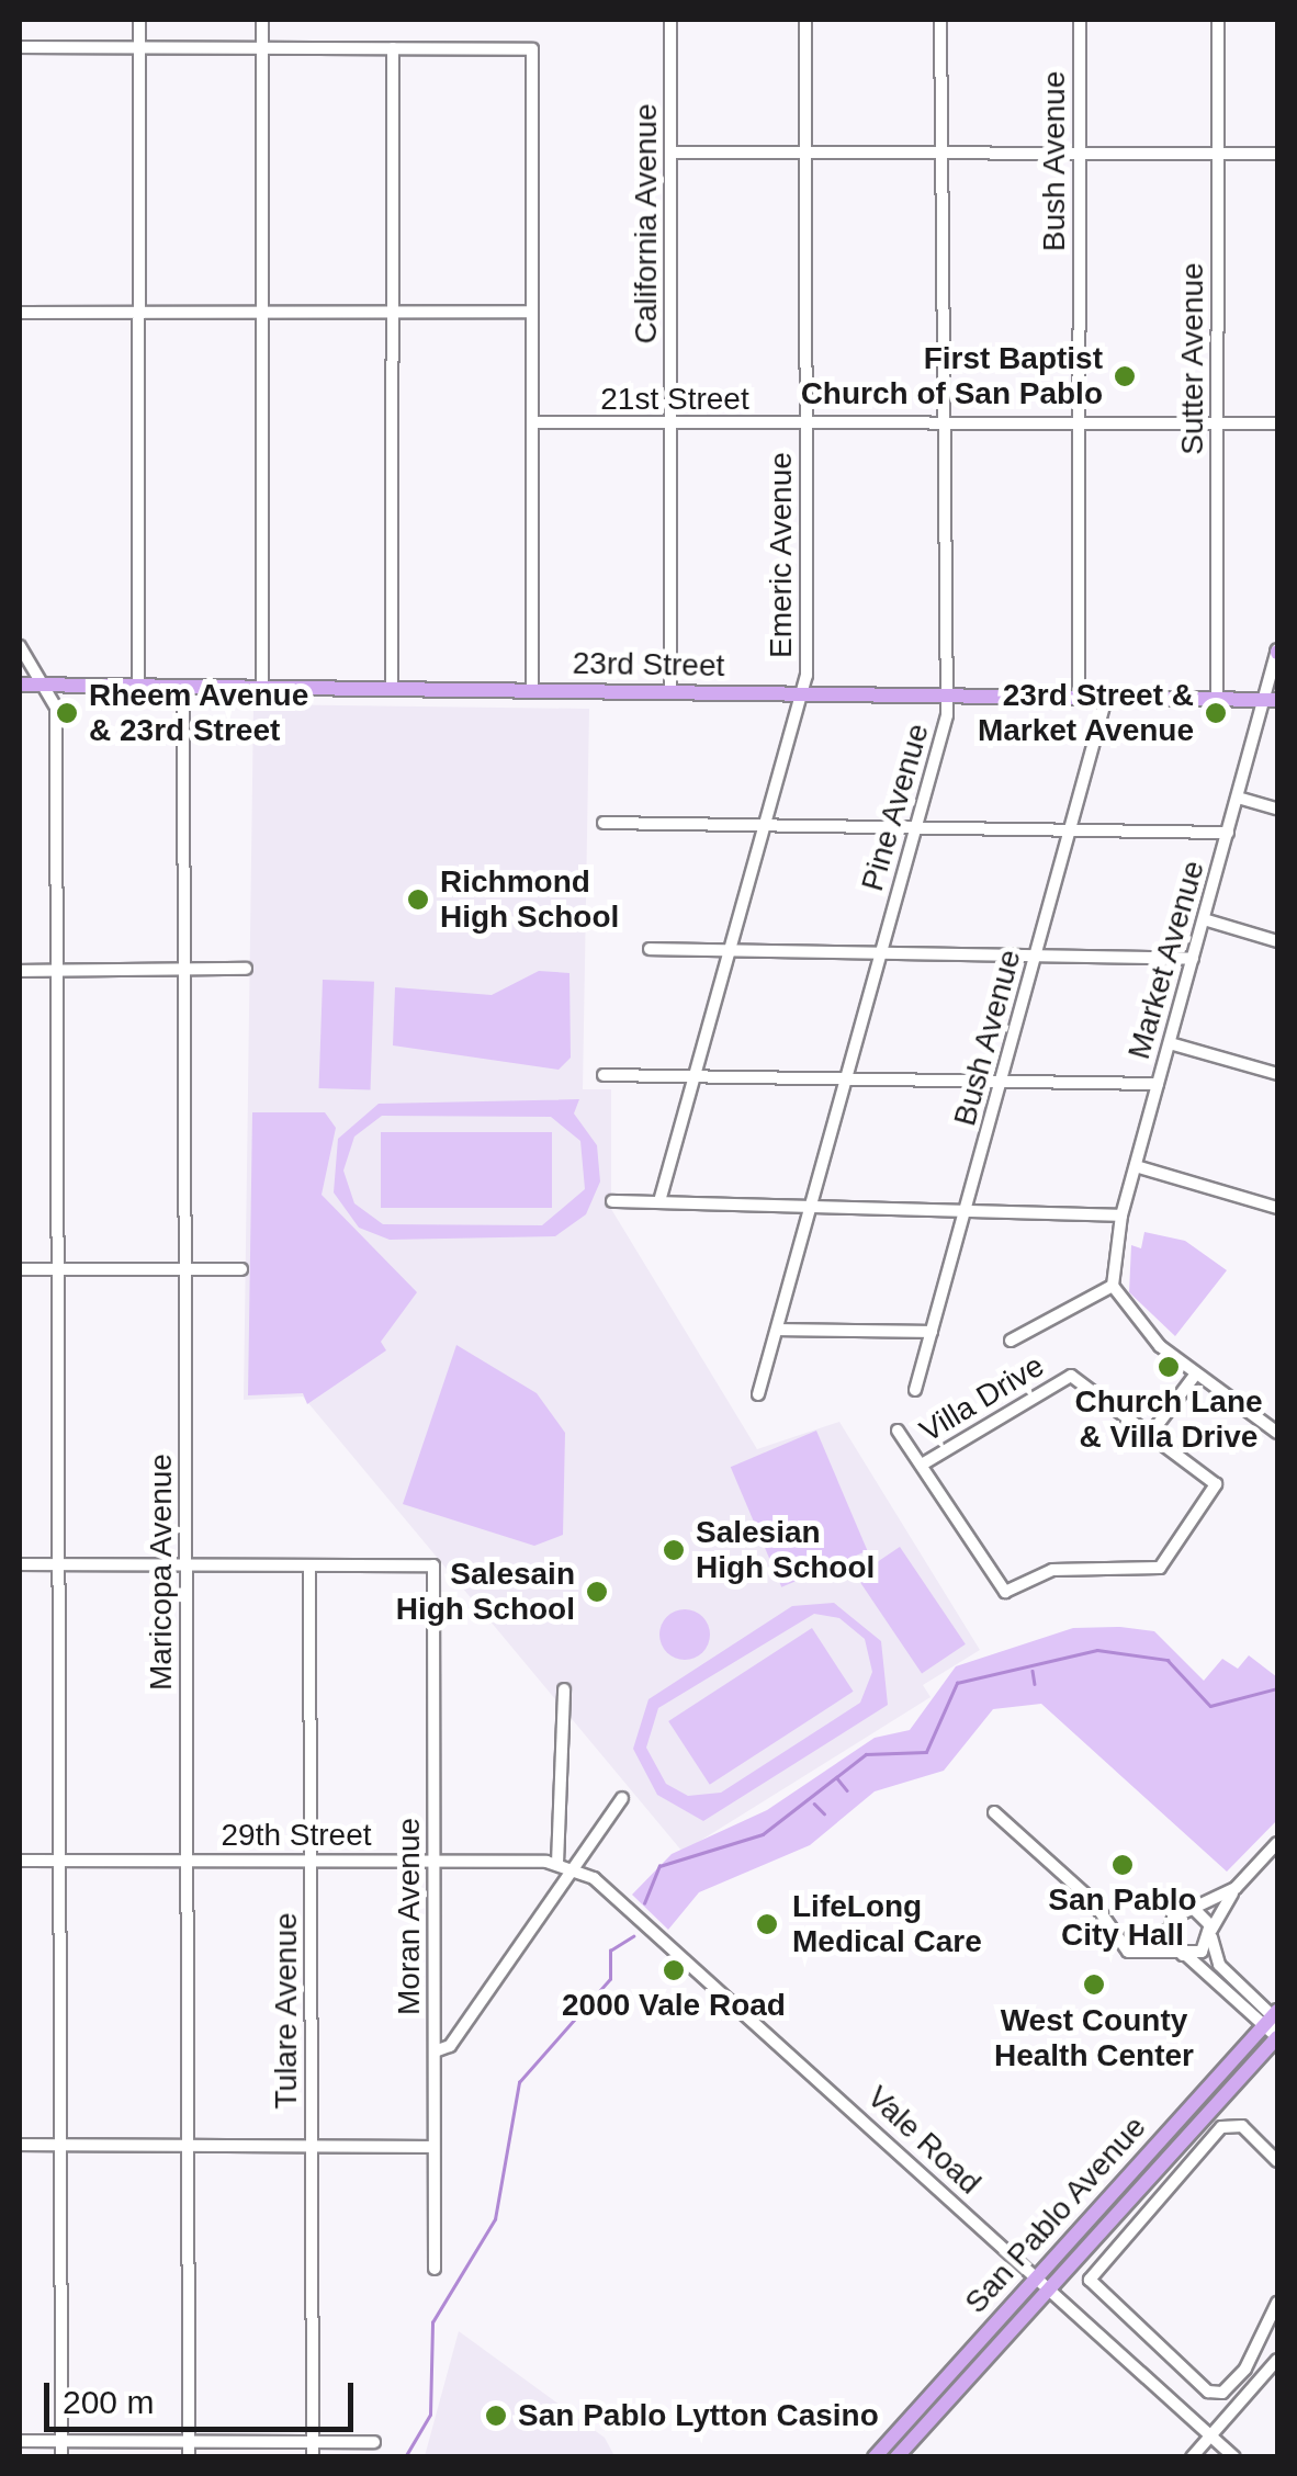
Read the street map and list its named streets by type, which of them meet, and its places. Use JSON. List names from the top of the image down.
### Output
{
  "streets": {
    "main road": ["23rd Street", "San Pablo Avenue"],
    "street": [
      "Bush Avenue",
      "California Avenue",
      "Sutter Avenue",
      "21st Street",
      "Emeric Avenue",
      "Pine Avenue",
      "Market Avenue",
      "Villa Drive",
      "Maricopa Avenue",
      "29th Street",
      "Moran Avenue",
      "Tulare Avenue",
      "Vale Road"
    ]
  },
  "crossings": [
    ["Bush Avenue", "21st Street"],
    ["Bush Avenue", "23rd Street"],
    ["California Avenue", "21st Street"],
    ["California Avenue", "23rd Street"],
    ["Sutter Avenue", "21st Street"],
    ["Sutter Avenue", "23rd Street"],
    ["21st Street", "Emeric Avenue"],
    ["21st Street", "Pine Avenue"],
    ["Emeric Avenue", "23rd Street"],
    ["23rd Street", "Pine Avenue"],
    ["23rd Street", "Market Avenue"],
    ["23rd Street", "Maricopa Avenue"],
    ["Maricopa Avenue", "29th Street"],
    ["29th Street", "Moran Avenue"],
    ["29th Street", "Tulare Avenue"],
    ["29th Street", "Vale Road"],
    ["Moran Avenue", "Tulare Avenue"],
    ["Vale Road", "San Pablo Avenue"]
  ],
  "places": [
    "First Baptist Church of San Pablo",
    "Rheem Avenue & 23rd Street",
    "23rd Street & Market Avenue",
    "Richmond High School",
    "Church Lane & Villa Drive",
    "Salesian High School",
    "Salesain High School",
    "San Pablo City Hall",
    "LifeLong Medical Care",
    "2000 Vale Road",
    "West County Health Center",
    "San Pablo Lytton Casino"
  ],
  "scale_bar": "200 m"
}
